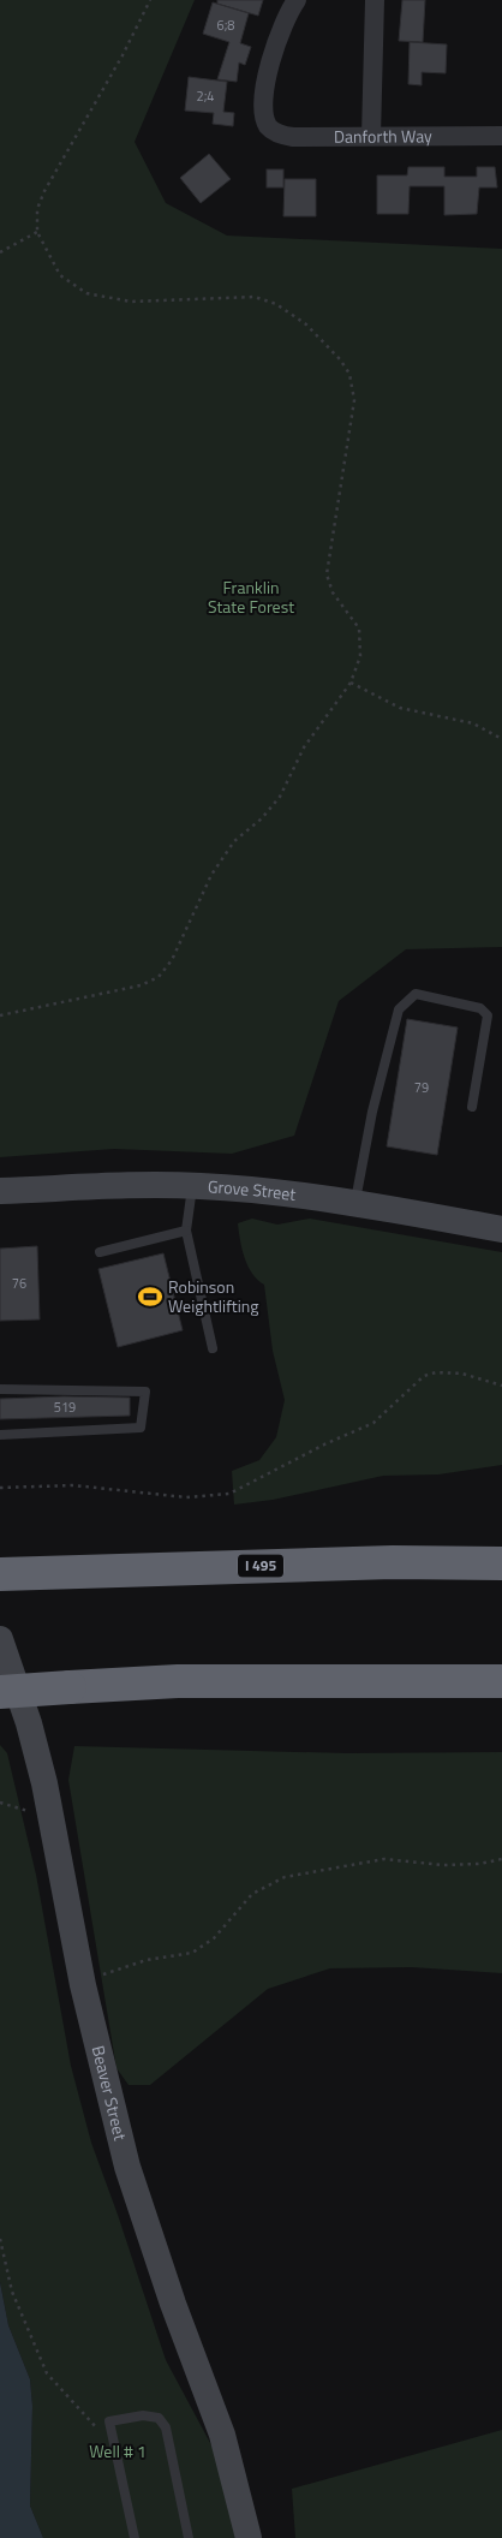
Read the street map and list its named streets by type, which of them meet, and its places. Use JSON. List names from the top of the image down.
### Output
{
  "streets": {
    "highway": ["I 495"],
    "street": ["Danforth Way", "Grove Street", "Beaver Street"]
  },
  "parks": ["Franklin State Forest", "Well # 1"],
  "places": {
    "sports": ["Robinson Weightlifting"]
  },
  "house_numbers": [
    "6;8",
    "2;4",
    "79",
    "76",
    "519"
  ]
}
